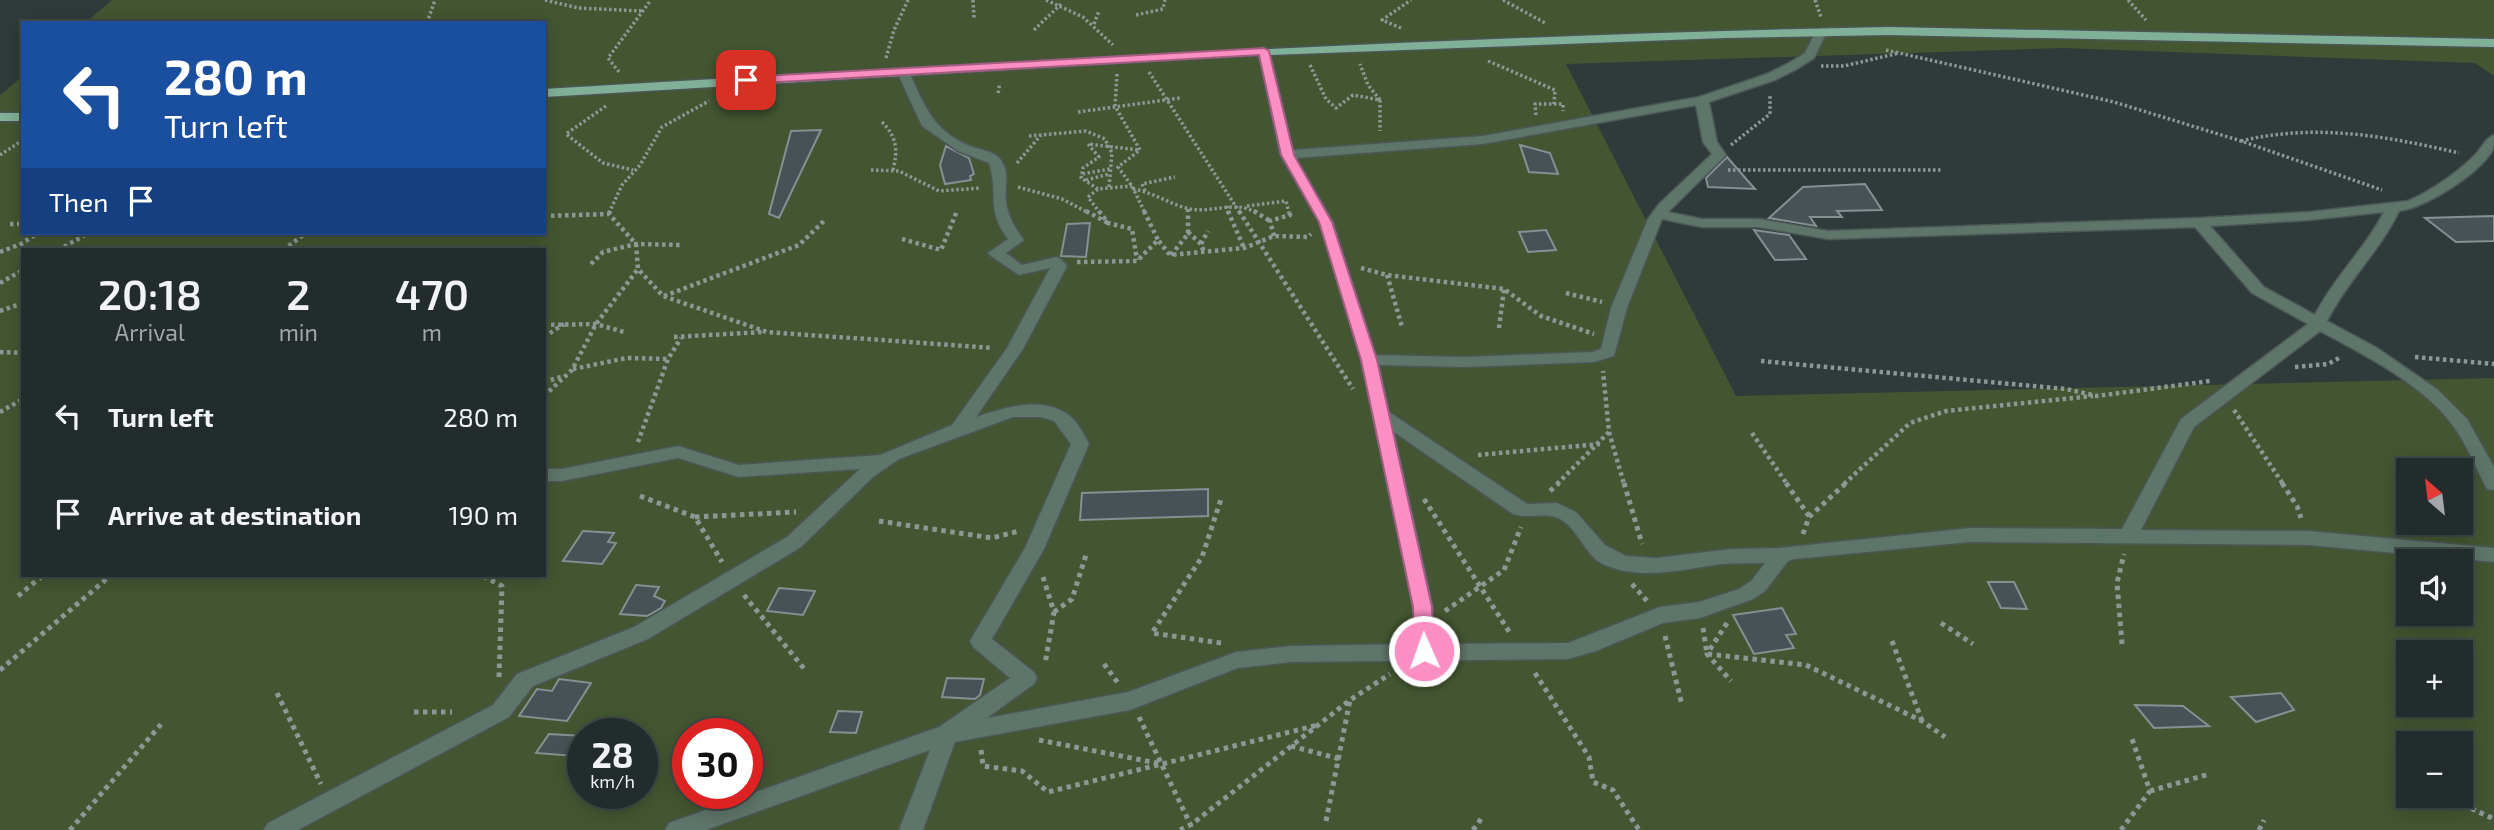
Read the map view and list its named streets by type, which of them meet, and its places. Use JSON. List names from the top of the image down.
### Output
{
  "north": "top left",
  "page": {
    "turn": ["280 m", "Turn left"],
    "then": "Then",
    "eta": [
      "20:18",
      "Arrival",
      "2",
      "min",
      "470",
      "m"
    ],
    "list": [
      {
        "name": "Turn left",
        "value": "280 m"
      },
      {
        "name": "Arrive at destination",
        "value": "190 m"
      }
    ],
    "map_buttons": ["+", "−"],
    "speed": "28 km/h",
    "limit": "30"
  }
}
